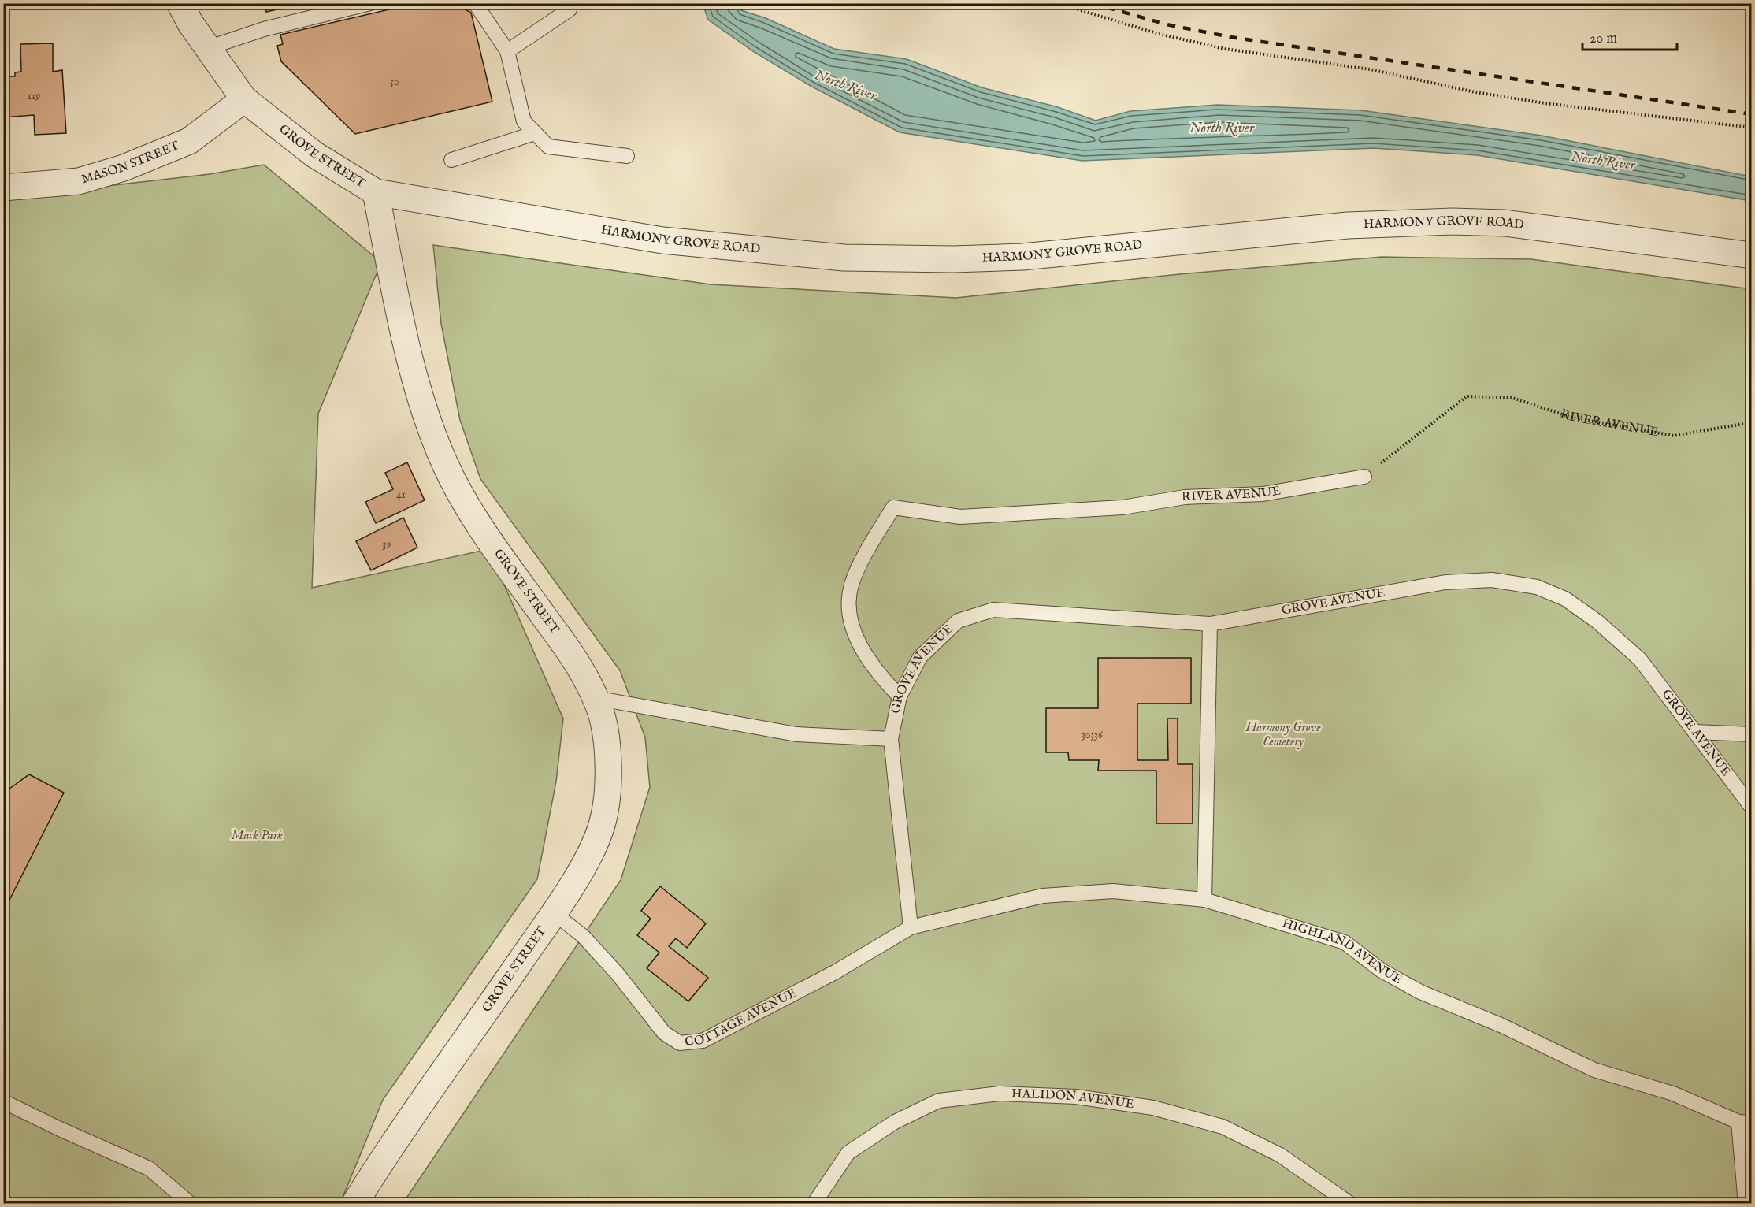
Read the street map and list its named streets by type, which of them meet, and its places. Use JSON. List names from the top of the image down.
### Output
{
  "streets": {
    "street": ["GROVE STREET", "MASON STREET", "HARMONY GROVE ROAD"],
    "lane": [
      "RIVER AVENUE",
      "GROVE AVENUE",
      "HIGHLAND AVENUE",
      "COTTAGE AVENUE",
      "HALIDON AVENUE"
    ]
  },
  "crossings": [
    ["GROVE STREET", "MASON STREET"],
    ["GROVE STREET", "HARMONY GROVE ROAD"],
    ["GROVE STREET", "COTTAGE AVENUE"],
    ["RIVER AVENUE", "GROVE AVENUE"],
    ["GROVE AVENUE", "HIGHLAND AVENUE"],
    ["GROVE AVENUE", "COTTAGE AVENUE"],
    ["HIGHLAND AVENUE", "COTTAGE AVENUE"]
  ],
  "water": ["North River"],
  "parks": ["Harmony Grove Cemetery", "Mack Park"],
  "house_numbers": [
    "50",
    "119",
    "41",
    "39",
    "30;36"
  ],
  "scale_bar": "20 m"
}
